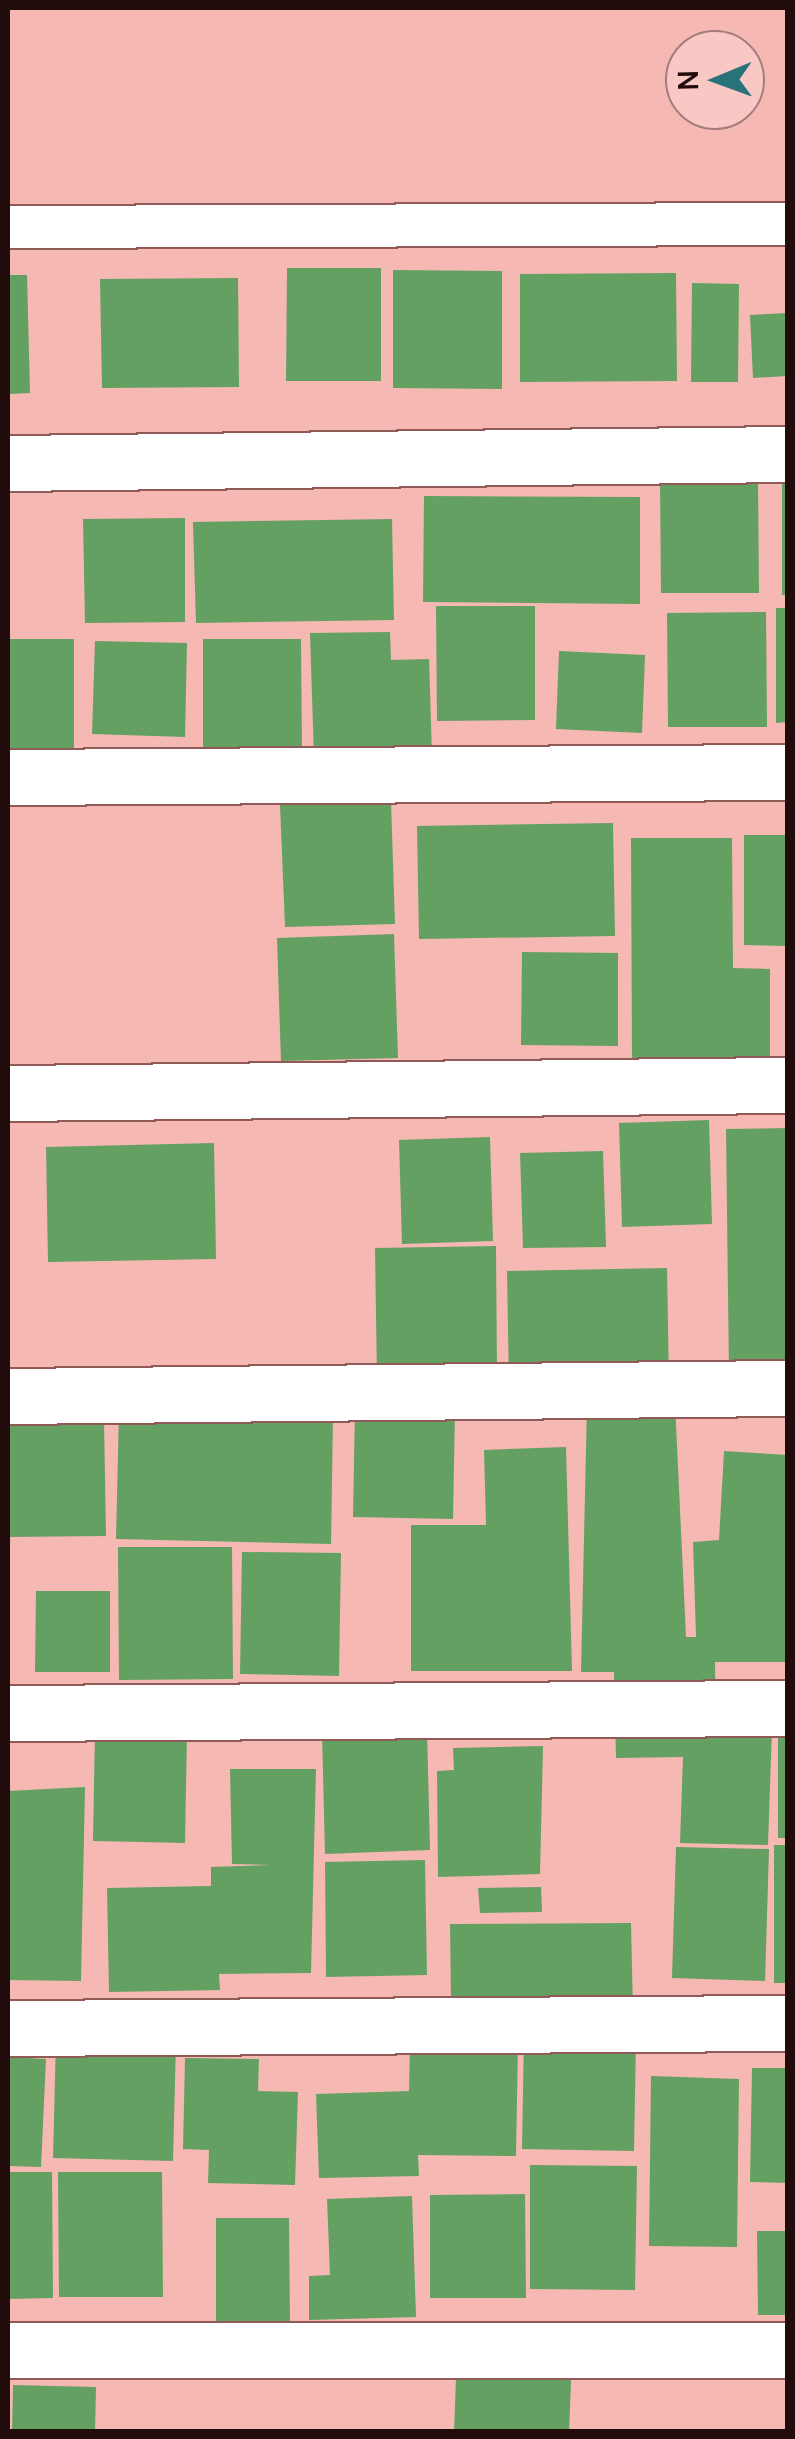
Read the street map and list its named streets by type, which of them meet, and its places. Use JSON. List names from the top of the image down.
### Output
{
  "north": "left"
}
